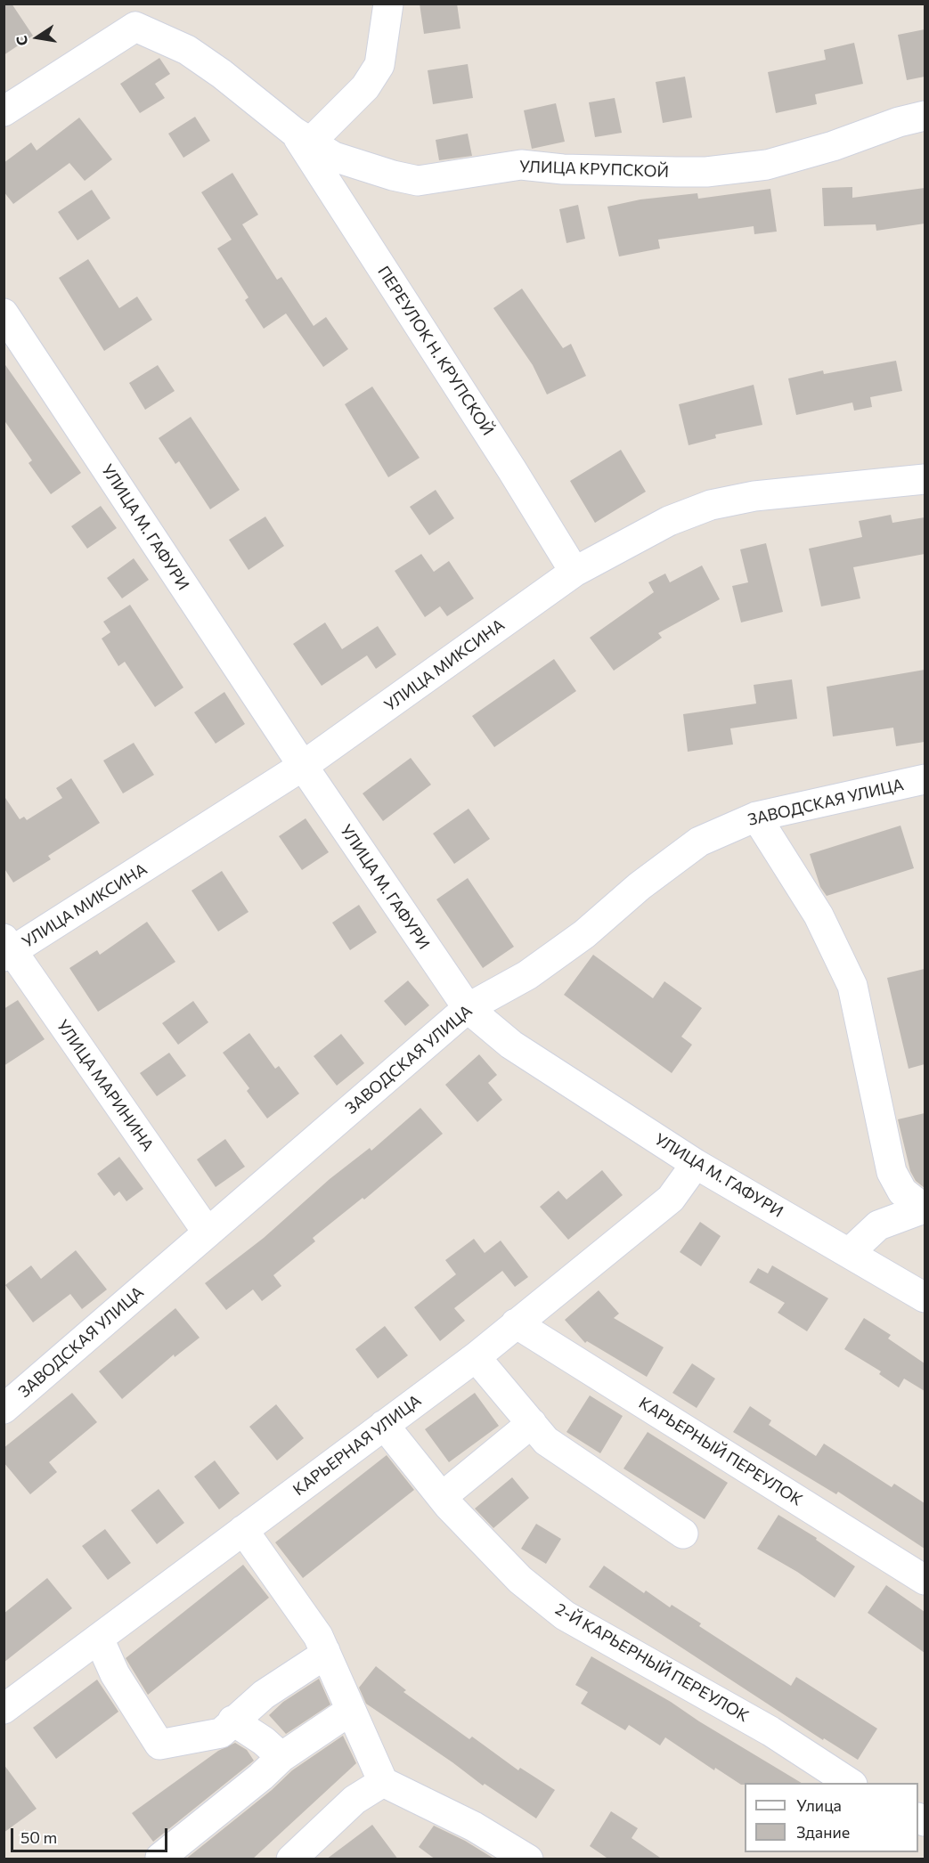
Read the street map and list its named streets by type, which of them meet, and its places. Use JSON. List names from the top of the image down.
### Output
{
  "streets": {
    "street": [
      "УЛИЦА КРУПСКОЙ",
      "ПЕРЕУЛОК Н. КРУПСКОЙ",
      "УЛИЦА М. ГАФУРИ",
      "УЛИЦА МИКСИНА",
      "ЗАВОДСКАЯ УЛИЦА",
      "УЛИЦА МАРИНИНА",
      "КАРЬЕРНАЯ УЛИЦА",
      "КАРЬЕРНЫЙ ПЕРЕУЛОК",
      "2-Й КАРЬЕРНЫЙ ПЕРЕУЛОК"
    ]
  },
  "crossings": [
    ["УЛИЦА КРУПСКОЙ", "ПЕРЕУЛОК Н. КРУПСКОЙ"],
    ["ПЕРЕУЛОК Н. КРУПСКОЙ", "УЛИЦА МИКСИНА"],
    ["УЛИЦА М. ГАФУРИ", "УЛИЦА МИКСИНА"],
    ["УЛИЦА М. ГАФУРИ", "ЗАВОДСКАЯ УЛИЦА"],
    ["УЛИЦА М. ГАФУРИ", "КАРЬЕРНАЯ УЛИЦА"],
    ["УЛИЦА МИКСИНА", "УЛИЦА МАРИНИНА"],
    ["ЗАВОДСКАЯ УЛИЦА", "УЛИЦА МАРИНИНА"],
    ["КАРЬЕРНАЯ УЛИЦА", "КАРЬЕРНЫЙ ПЕРЕУЛОК"],
    ["КАРЬЕРНАЯ УЛИЦА", "2-Й КАРЬЕРНЫЙ ПЕРЕУЛОК"]
  ],
  "legend": ["Улица", "Здание"],
  "scale_bar": "50 m",
  "north": "left"
}
